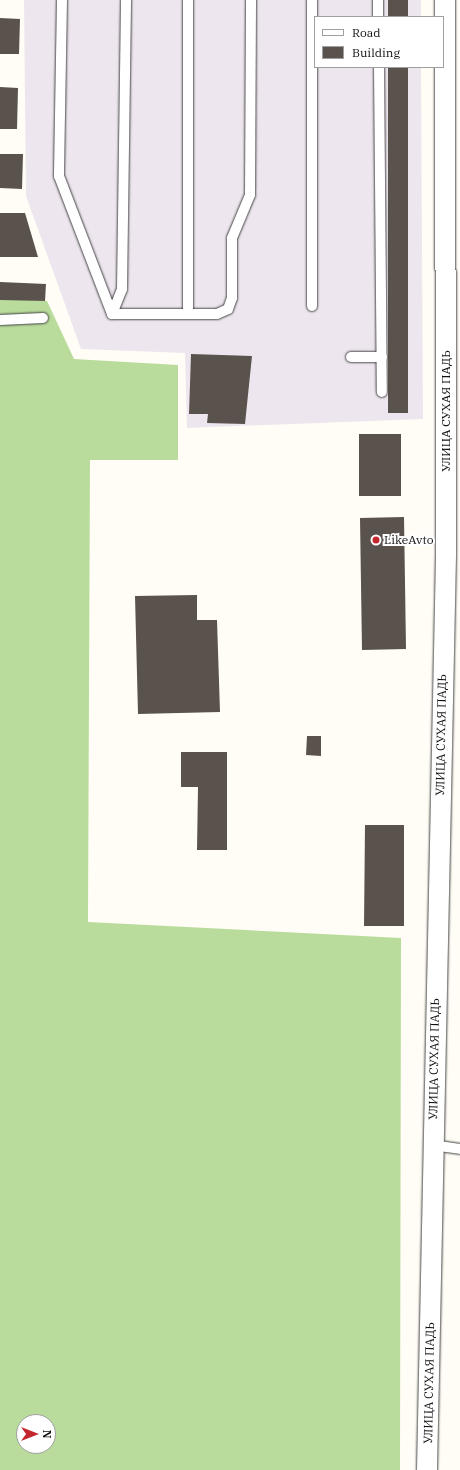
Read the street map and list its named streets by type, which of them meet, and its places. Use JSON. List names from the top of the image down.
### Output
{
  "streets": {
    "street": ["УЛИЦА СУХАЯ ПАДЬ"]
  },
  "places": ["LikeAvto"],
  "legend": ["Road", "Building"],
  "north": "right"
}
